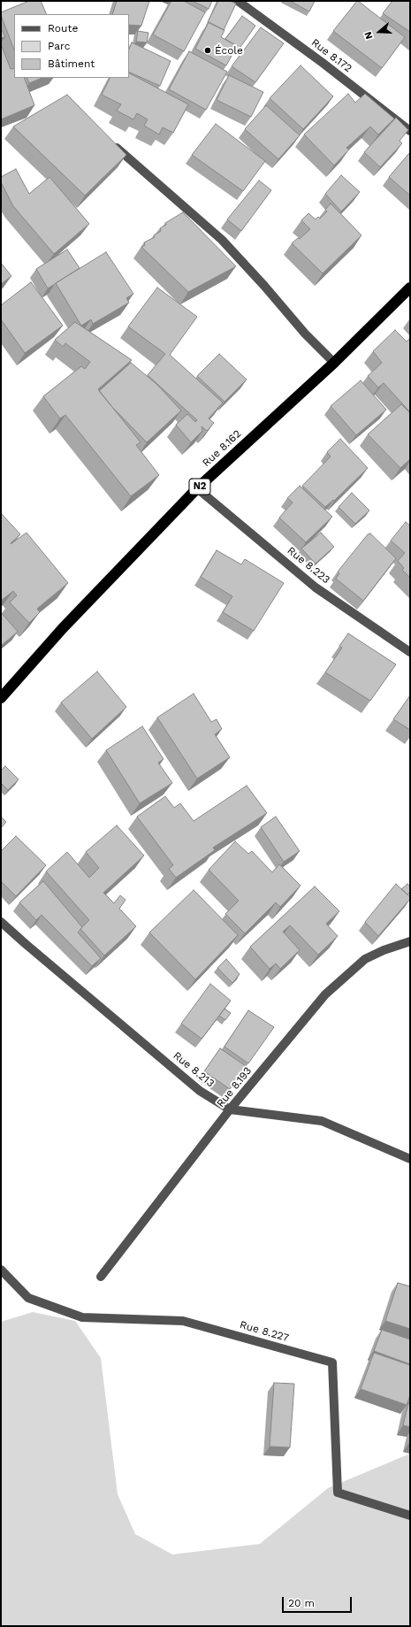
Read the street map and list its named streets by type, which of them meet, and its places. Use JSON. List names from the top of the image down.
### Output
{
  "streets": {
    "highway": ["Rue 8.162", "N2"],
    "street": [
      "Rue 8.172",
      "Rue 8.223",
      "Rue 8.213",
      "Rue 8.193",
      "Rue 8.227"
    ]
  },
  "crossings": [
    ["Rue 8.162", "Rue 8.223"],
    ["Rue 8.213", "Rue 8.193"]
  ],
  "places": ["École"],
  "legend": ["Route", "Parc", "Bâtiment"],
  "scale_bar": "20 m",
  "north": "left"
}
